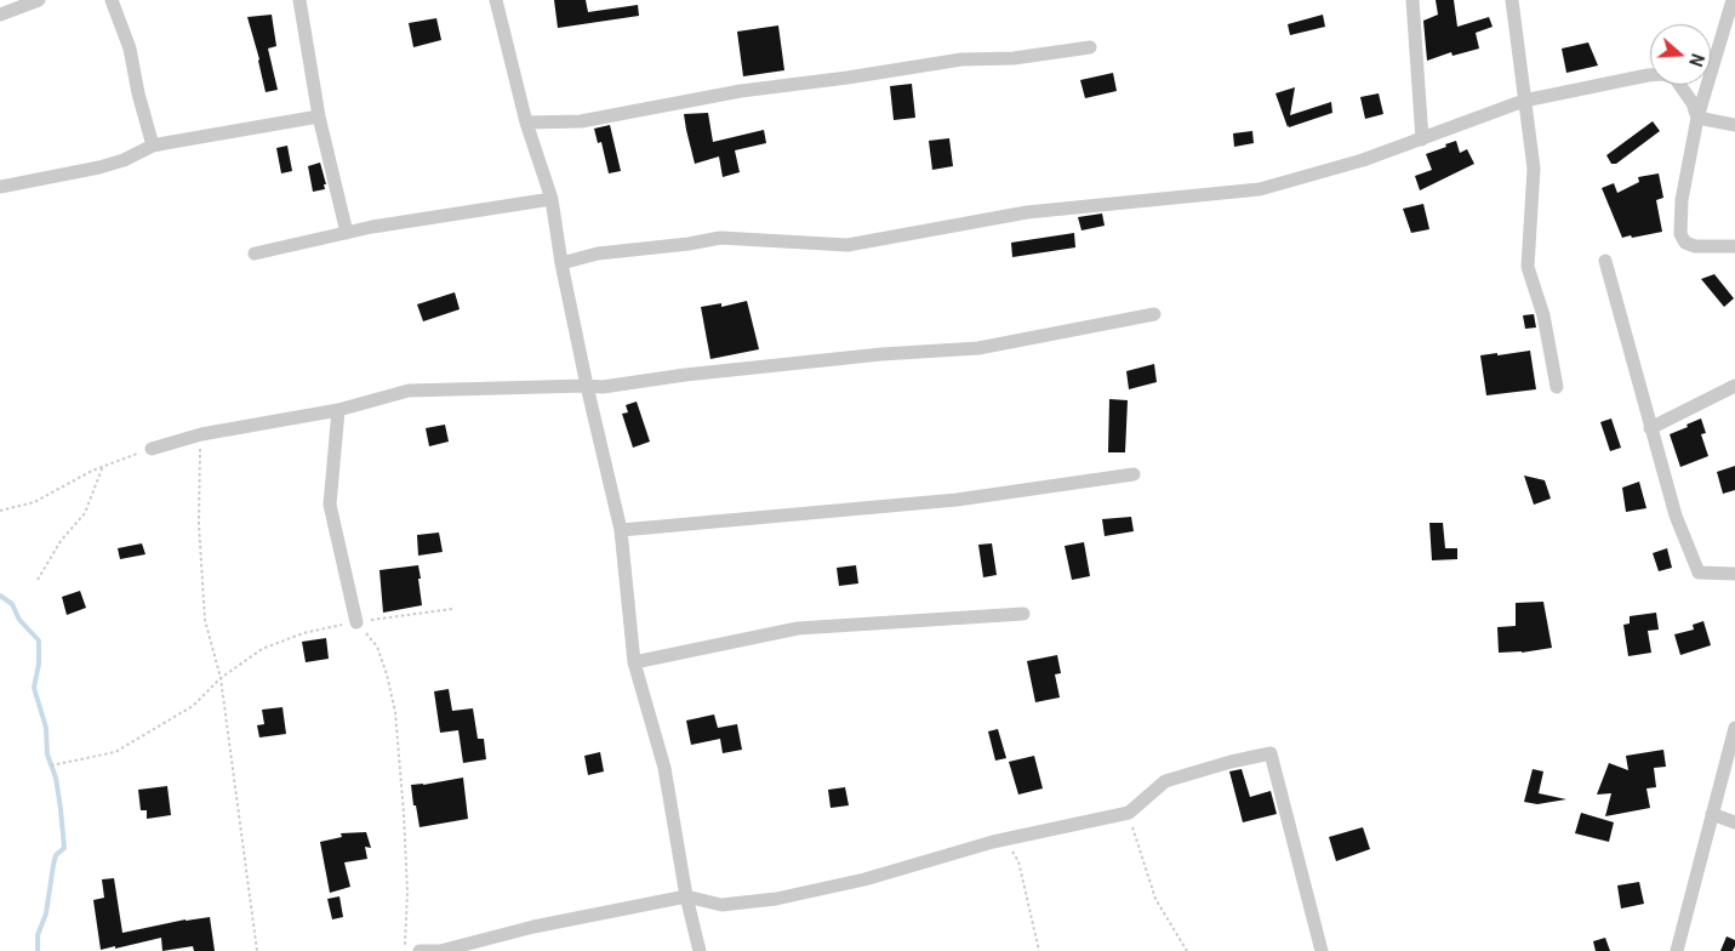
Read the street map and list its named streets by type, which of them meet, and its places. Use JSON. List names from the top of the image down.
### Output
{
  "north": "right"
}
